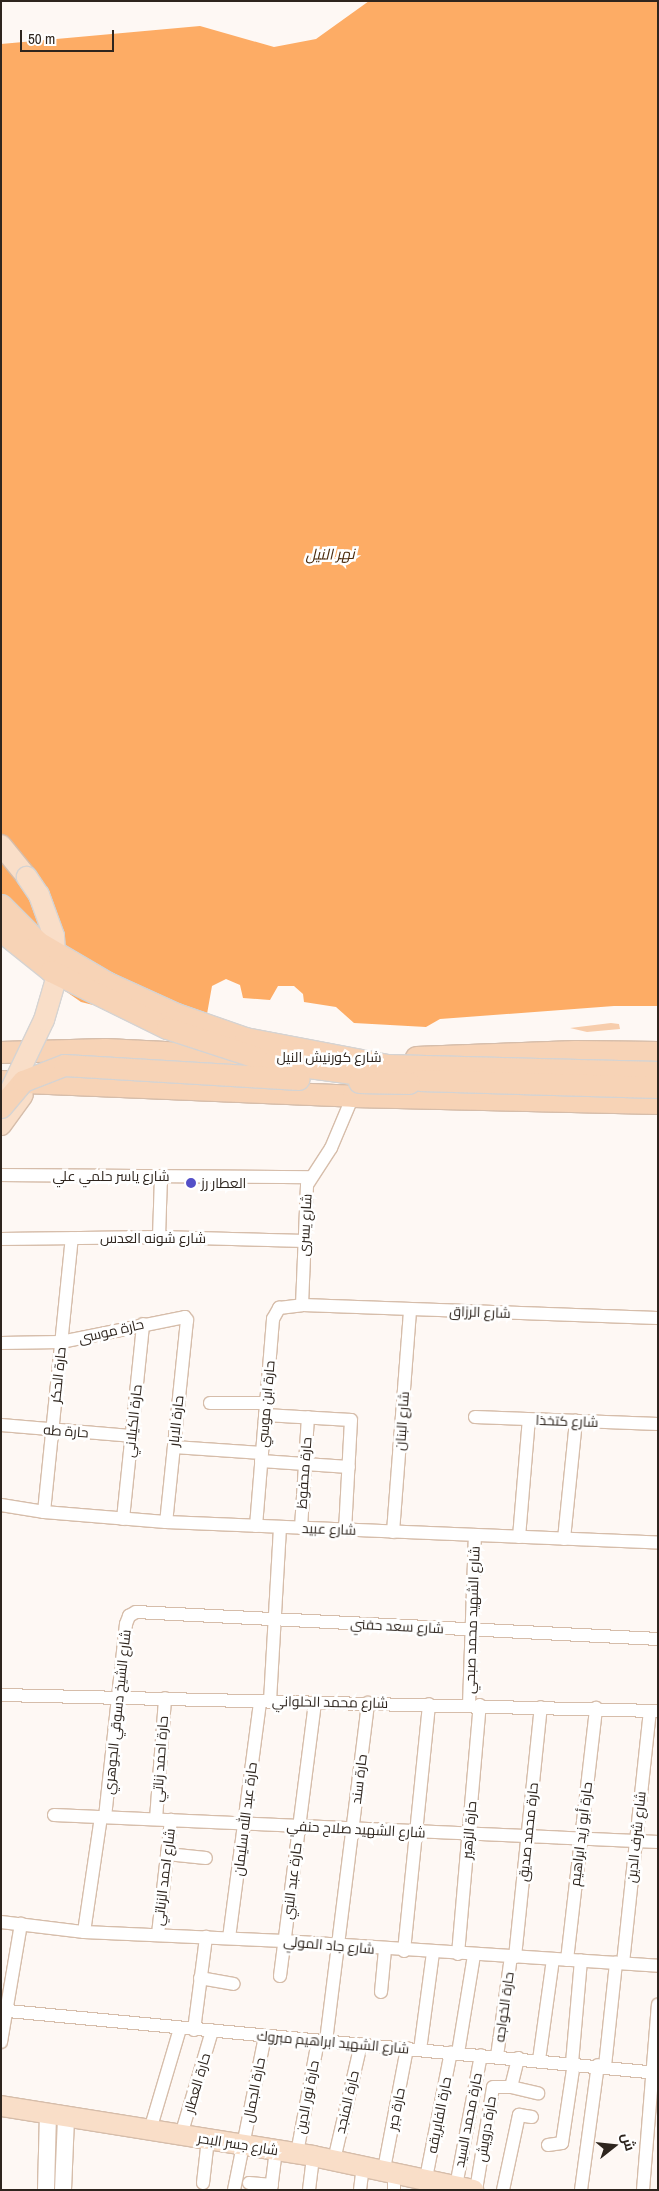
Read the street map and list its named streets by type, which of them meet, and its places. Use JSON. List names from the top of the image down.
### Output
{
  "streets": {
    "highway": ["شارع كورنيش النيل"],
    "main road": ["شارع جسر البحر"],
    "street": [
      "شارع ياسر حلمي علي",
      "شارع يسرى",
      "شارع شونه العدس",
      "شارع الرزاق",
      "حارة موسى",
      "حارة الحكر",
      "حارة ابن موسي",
      "حارة الكيلاني",
      "حارة الابار",
      "شارع البنان",
      "شارع كتخذا",
      "حارة طه",
      "حارة محفوظ",
      "شارع عبيد",
      "شارع الشهيد محمد صبحي",
      "شارع سعد حفني",
      "شارع محمد الحلواني",
      "شارع الشيخ دسوقي الجوهري",
      "حارة احمد زناتي",
      "حارة سند",
      "حارة عبد الله سليمان",
      "شارع الشهيد صلاح حنفي",
      "حارة الزهير",
      "حارة محمد صديق",
      "حارة أبو زيد ابراهيم",
      "شارع شرف الدين",
      "شارع احمد الزناتي",
      "حارة عبد النبي",
      "شارع جاد المولي",
      "حارة الخواجه",
      "شارع الشهيد ابراهيم مبروك",
      "حارة العطار",
      "حارة الجمال",
      "حارة نور الدين",
      "حارة المنجد",
      "حارة جبر",
      "حارة الفابريقه",
      "حارة محمد السيد",
      "حارة درويش"
    ]
  },
  "crossings": [
    ["شارع ياسر حلمي علي", "شارع يسرى"],
    ["شارع يسرى", "شارع شونه العدس"],
    ["شارع يسرى", "شارع الرزاق"],
    ["شارع يسرى", "حارة ابن موسي"],
    ["شارع شونه العدس", "حارة الحكر"],
    ["شارع الرزاق", "حارة ابن موسي"],
    ["شارع الرزاق", "شارع البنان"],
    ["حارة موسى", "حارة الحكر"],
    ["حارة موسى", "حارة الكيلاني"],
    ["حارة موسى", "حارة الابار"],
    ["حارة الحكر", "حارة طه"],
    ["حارة الحكر", "شارع عبيد"],
    ["حارة ابن موسي", "شارع عبيد"],
    ["حارة الكيلاني", "حارة طه"],
    ["حارة الكيلاني", "شارع عبيد"],
    ["حارة الابار", "شارع عبيد"],
    ["شارع البنان", "شارع عبيد"],
    ["حارة محفوظ", "شارع عبيد"],
    ["شارع عبيد", "شارع الشهيد محمد صبحي"],
    ["شارع عبيد", "حارة عبد الله سليمان"],
    ["شارع الشهيد محمد صبحي", "شارع سعد حفني"],
    ["شارع الشهيد محمد صبحي", "شارع محمد الحلواني"],
    ["شارع الشهيد محمد صبحي", "حارة الزهير"],
    ["شارع سعد حفني", "شارع الشيخ دسوقي الجوهري"],
    ["شارع سعد حفني", "حارة عبد الله سليمان"],
    ["شارع محمد الحلواني", "شارع الشيخ دسوقي الجوهري"],
    ["شارع محمد الحلواني", "حارة احمد زناتي"],
    ["شارع محمد الحلواني", "حارة سند"],
    ["شارع محمد الحلواني", "حارة عبد الله سليمان"],
    ["شارع محمد الحلواني", "حارة الزهير"],
    ["شارع محمد الحلواني", "حارة محمد صديق"],
    ["شارع محمد الحلواني", "حارة أبو زيد ابراهيم"],
    ["شارع محمد الحلواني", "شارع شرف الدين"],
    ["شارع محمد الحلواني", "حارة عبد النبي"],
    ["شارع الشيخ دسوقي الجوهري", "شارع الشهيد صلاح حنفي"],
    ["شارع الشيخ دسوقي الجوهري", "شارع جاد المولي"],
    ["حارة احمد زناتي", "شارع الشهيد صلاح حنفي"],
    ["حارة سند", "شارع الشهيد صلاح حنفي"],
    ["حارة سند", "شارع جاد المولي"],
    ["حارة سند", "حارة نور الدين"],
    ["حارة عبد الله سليمان", "شارع الشهيد صلاح حنفي"],
    ["حارة عبد الله سليمان", "شارع جاد المولي"],
    ["شارع الشهيد صلاح حنفي", "حارة الزهير"],
    ["شارع الشهيد صلاح حنفي", "حارة محمد صديق"],
    ["شارع الشهيد صلاح حنفي", "حارة أبو زيد ابراهيم"],
    ["شارع الشهيد صلاح حنفي", "شارع شرف الدين"],
    ["شارع الشهيد صلاح حنفي", "شارع احمد الزناتي"],
    ["شارع الشهيد صلاح حنفي", "حارة عبد النبي"],
    ["حارة الزهير", "شارع جاد المولي"],
    ["حارة محمد صديق", "شارع جاد المولي"],
    ["حارة محمد صديق", "حارة الخواجه"],
    ["حارة أبو زيد ابراهيم", "شارع جاد المولي"],
    ["شارع شرف الدين", "شارع جاد المولي"],
    ["شارع شرف الدين", "شارع الشهيد ابراهيم مبروك"],
    ["شارع احمد الزناتي", "شارع جاد المولي"],
    ["حارة عبد النبي", "شارع جاد المولي"],
    ["شارع جاد المولي", "حارة الخواجه"],
    ["شارع جاد المولي", "حارة نور الدين"],
    ["شارع جاد المولي", "حارة جبر"],
    ["شارع جاد المولي", "حارة الفابريقه"],
    ["حارة الخواجه", "شارع الشهيد ابراهيم مبروك"],
    ["شارع الشهيد ابراهيم مبروك", "حارة العطار"],
    ["شارع الشهيد ابراهيم مبروك", "حارة الجمال"],
    ["شارع الشهيد ابراهيم مبروك", "حارة نور الدين"],
    ["شارع الشهيد ابراهيم مبروك", "حارة المنجد"],
    ["شارع الشهيد ابراهيم مبروك", "حارة جبر"],
    ["شارع الشهيد ابراهيم مبروك", "حارة الفابريقه"],
    ["شارع الشهيد ابراهيم مبروك", "حارة محمد السيد"],
    ["شارع الشهيد ابراهيم مبروك", "حارة درويش"],
    ["حارة العطار", "شارع جسر البحر"],
    ["حارة الجمال", "شارع جسر البحر"],
    ["حارة نور الدين", "شارع جسر البحر"],
    ["حارة المنجد", "شارع جسر البحر"],
    ["حارة جبر", "شارع جسر البحر"],
    ["حارة الفابريقه", "شارع جسر البحر"],
    ["حارة محمد السيد", "حارة درويش"],
    ["حارة محمد السيد", "شارع جسر البحر"],
    ["حارة درويش", "شارع جسر البحر"]
  ],
  "water": ["نهر النيل"],
  "places": ["العطار رز"],
  "scale_bar": "50 m",
  "north": "right"
}
